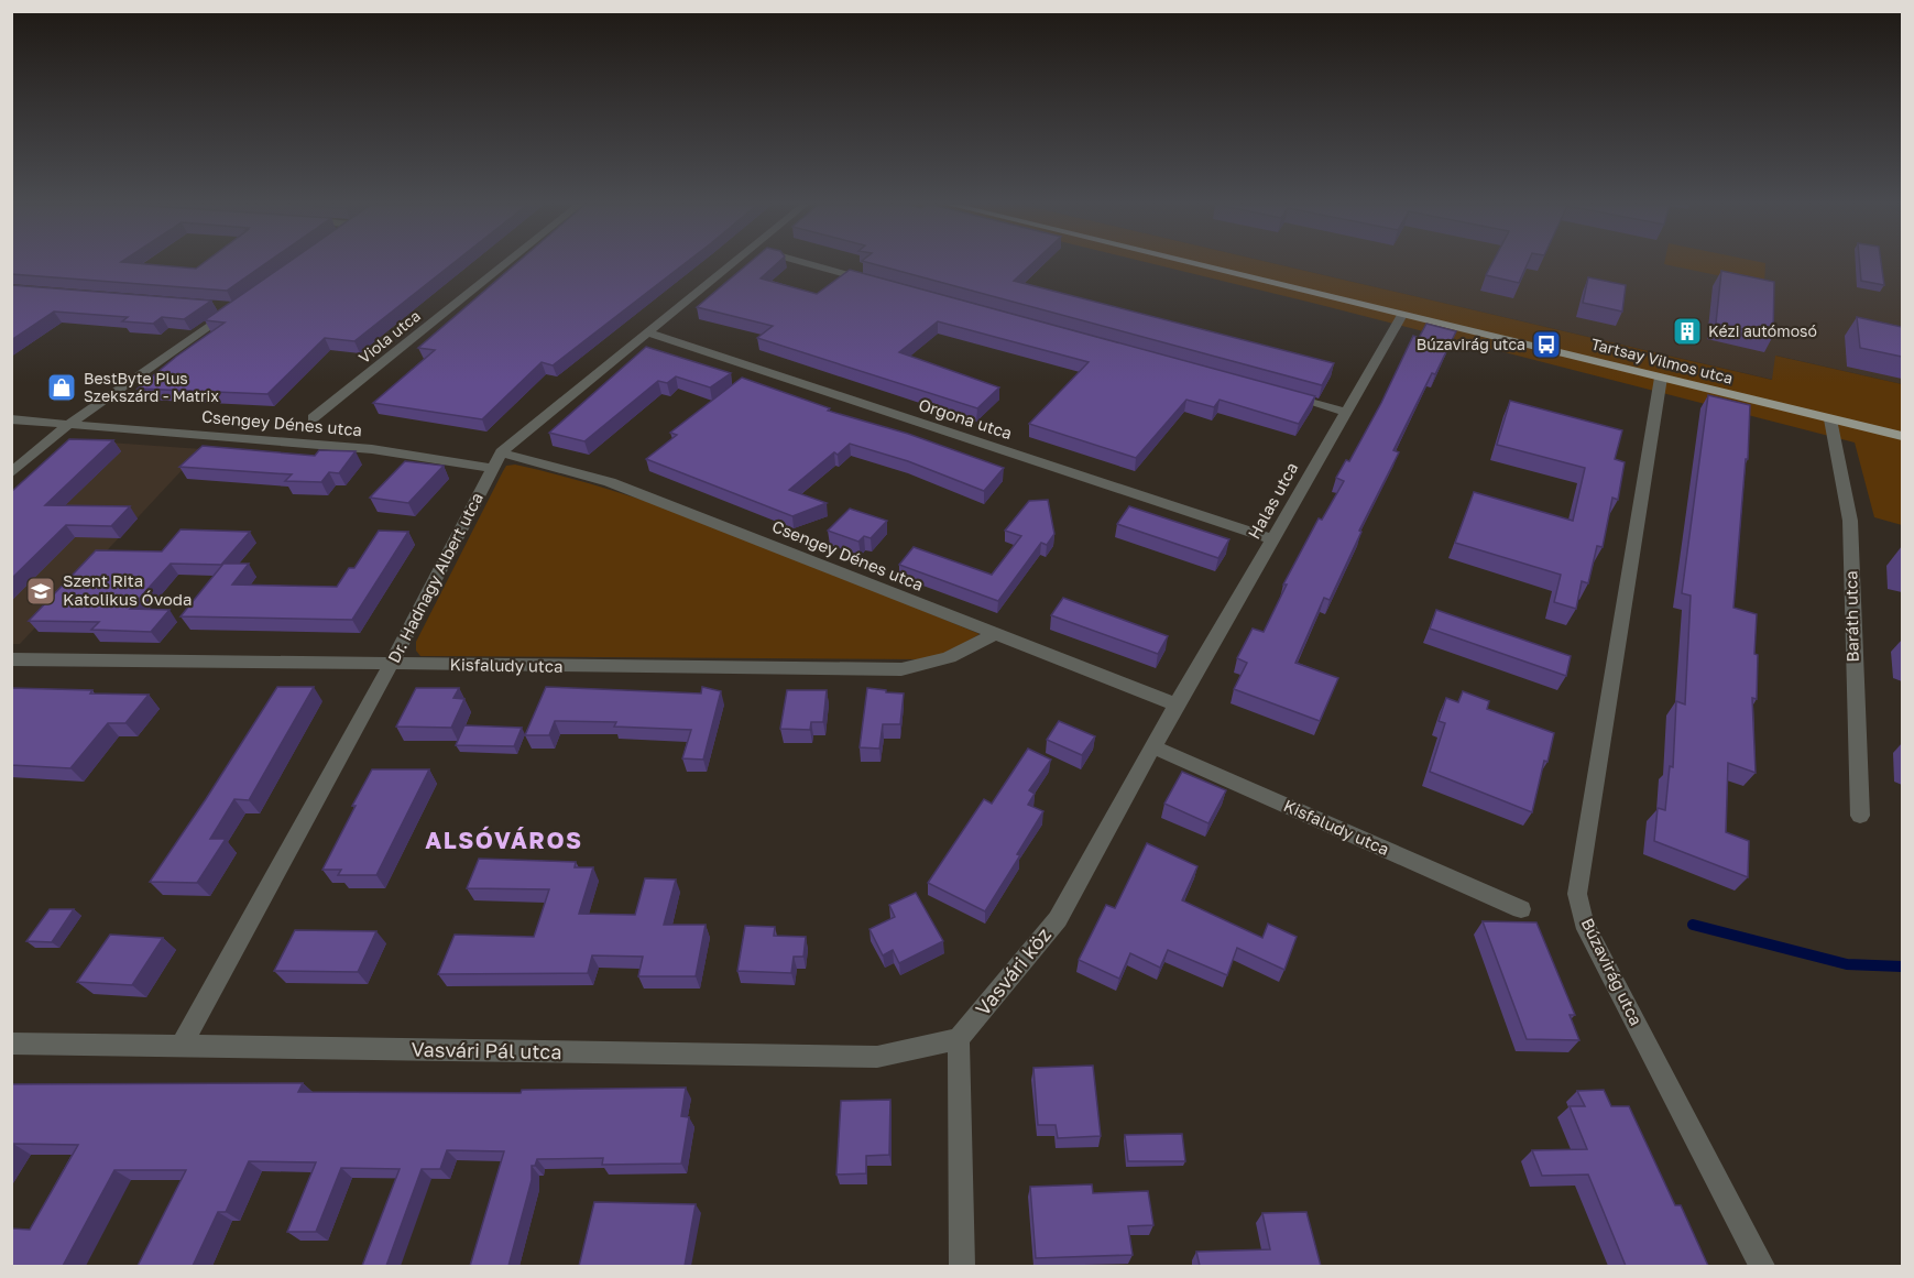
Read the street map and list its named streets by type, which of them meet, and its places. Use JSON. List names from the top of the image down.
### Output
{
  "streets": {
    "main road": ["Tartsay Vilmos utca"],
    "street": [
      "Viola utca",
      "Orgona utca",
      "Csengey Dénes utca",
      "Halas utca",
      "Dr. Hadnagy Albert utca",
      "Baráth utca",
      "Kisfaludy utca",
      "Vasvári köz",
      "Búzavirág utca",
      "Vasvári Pál utca"
    ]
  },
  "crossings": [
    ["Tartsay Vilmos utca", "Halas utca"],
    ["Tartsay Vilmos utca", "Baráth utca"],
    ["Tartsay Vilmos utca", "Búzavirág utca"],
    ["Orgona utca", "Halas utca"],
    ["Orgona utca", "Dr. Hadnagy Albert utca"],
    ["Csengey Dénes utca", "Halas utca"],
    ["Csengey Dénes utca", "Dr. Hadnagy Albert utca"],
    ["Csengey Dénes utca", "Kisfaludy utca"],
    ["Csengey Dénes utca", "Vasvári köz"],
    ["Halas utca", "Vasvári köz"],
    ["Dr. Hadnagy Albert utca", "Kisfaludy utca"],
    ["Dr. Hadnagy Albert utca", "Vasvári Pál utca"],
    ["Kisfaludy utca", "Vasvári köz"],
    ["Vasvári köz", "Vasvári Pál utca"]
  ],
  "districts": ["ALSÓVÁROS"],
  "places": {
    "building": ["Kézi autómosó"],
    "bus stop": ["Búzavirág utca"],
    "shop": ["BestByte Plus Szekszárd - Matrix"],
    "school or university": ["Szent Rita Katolikus Óvoda"]
  }
}
